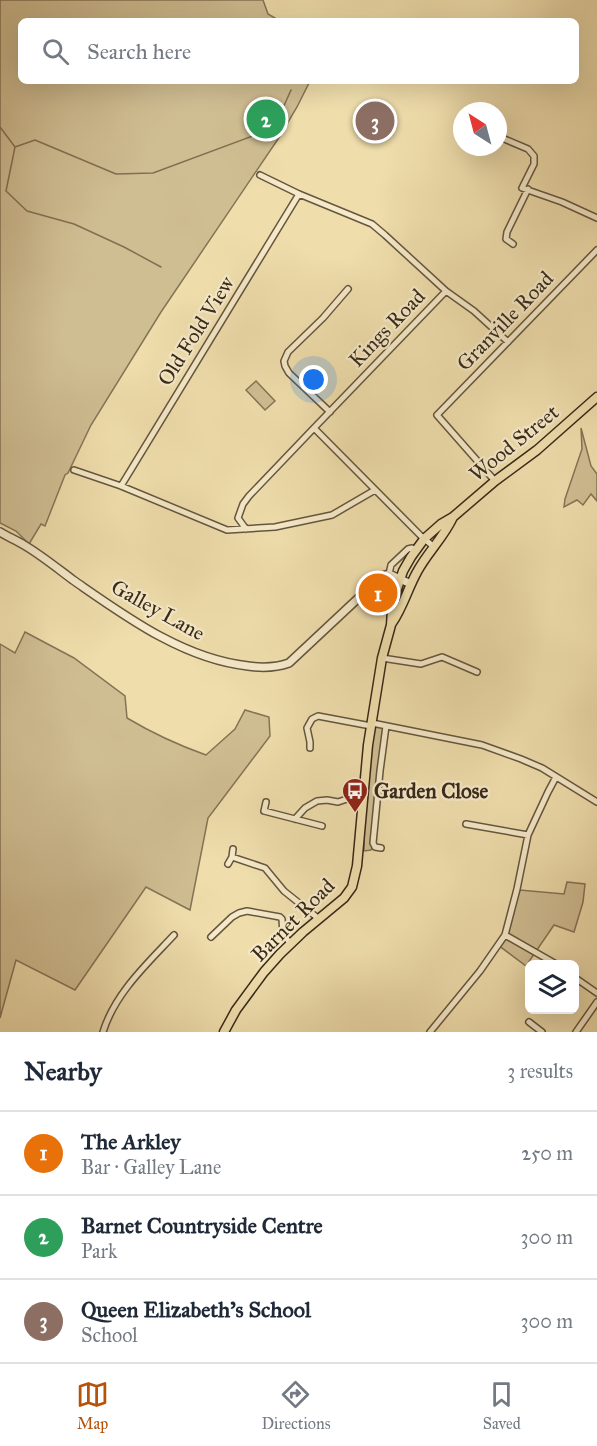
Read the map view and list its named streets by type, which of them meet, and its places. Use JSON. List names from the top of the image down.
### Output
{
  "streets": {
    "main road": ["Wood Street", "Barnet Road"],
    "street": [
      "Granville Road",
      "Kings Road",
      "Old Fold View",
      "Galley Lane"
    ]
  },
  "crossings": [
    ["Granville Road", "Kings Road"],
    ["Granville Road", "Wood Street"],
    ["Wood Street", "Barnet Road"],
    ["Galley Lane", "Barnet Road"]
  ],
  "places": {
    "bus stop": ["Garden Close"]
  },
  "north": "top left",
  "page": {
    "search": "Search here",
    "pins": ["2", "3", "1"],
    "heading": ["Nearby", "3 results"],
    "list": [
      {
        "mark": "1",
        "name": "The Arkley",
        "note": "Bar · Galley Lane",
        "value": "250 m"
      },
      {
        "mark": "2",
        "name": "Barnet Countryside Centre",
        "note": "Park",
        "value": "300 m"
      },
      {
        "mark": "3",
        "name": "Queen Elizabeth's School",
        "note": "School",
        "value": "300 m"
      }
    ],
    "nav": ["Map", "Directions", "Saved"]
  }
}
